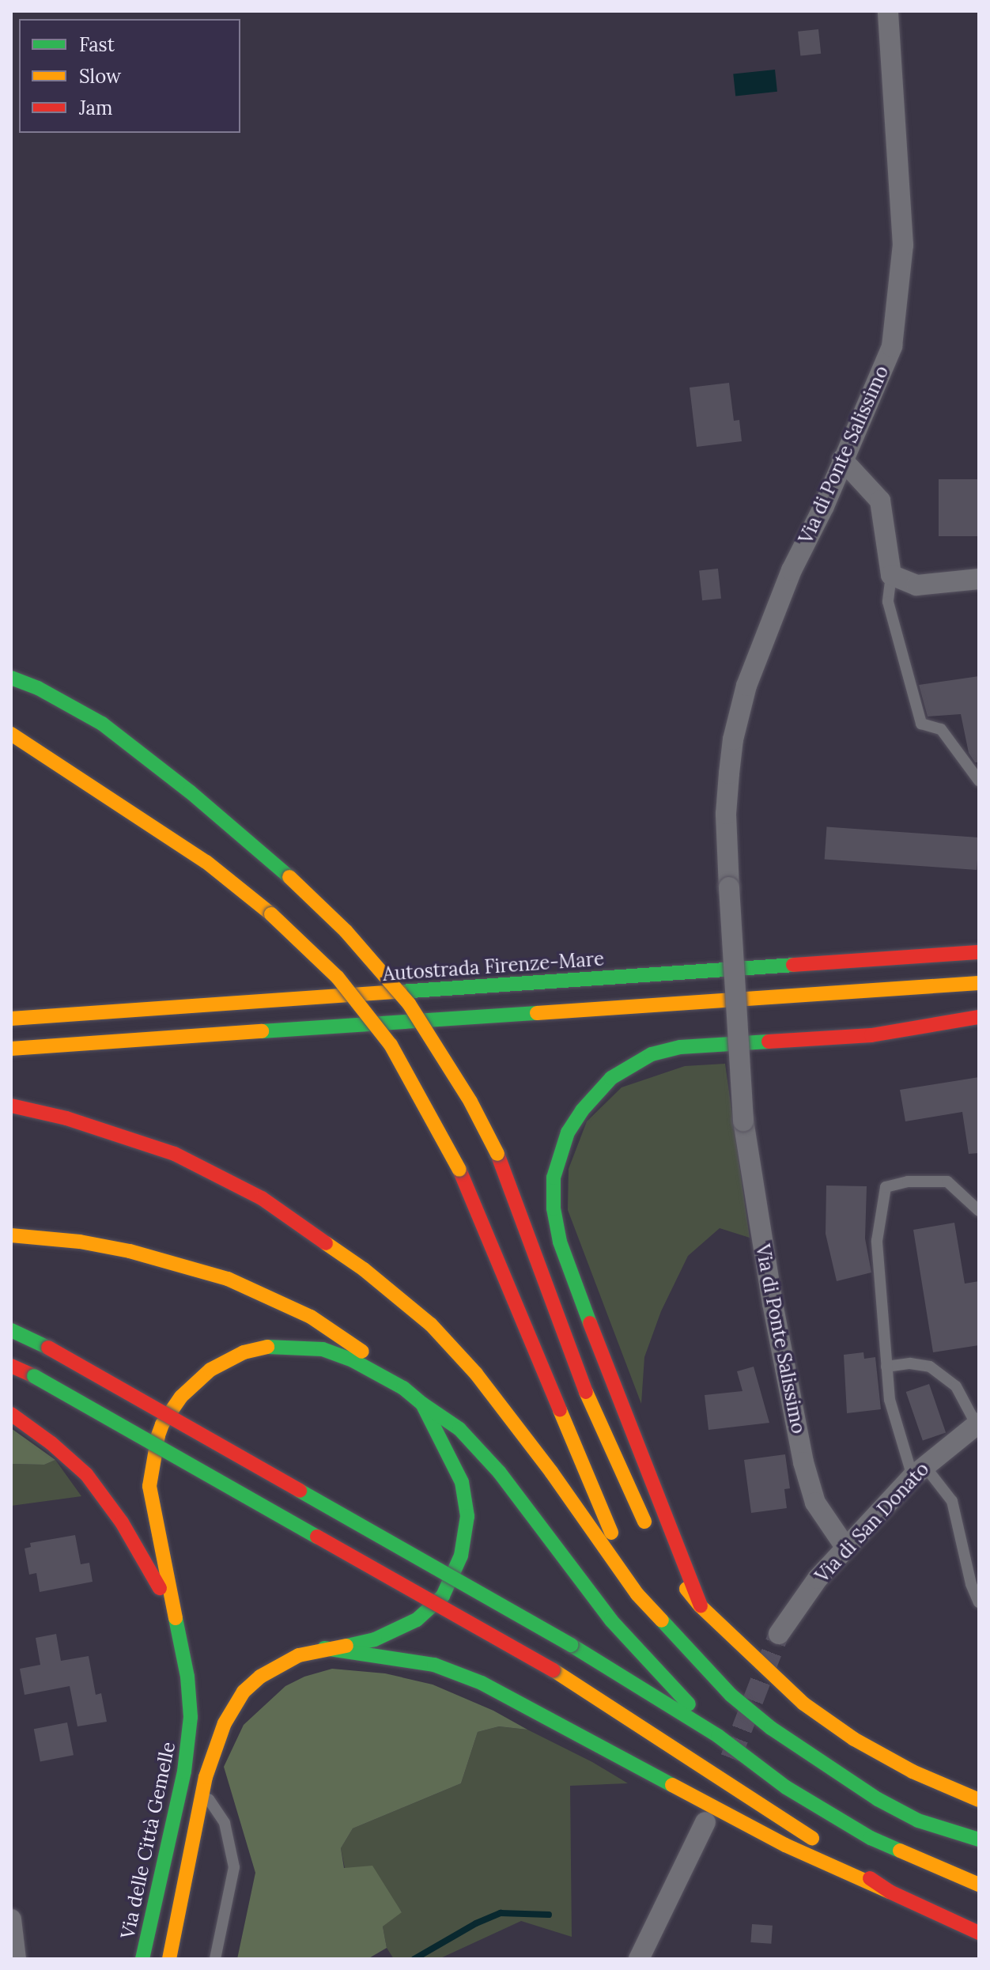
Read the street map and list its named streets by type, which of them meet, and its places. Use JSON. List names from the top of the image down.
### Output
{
  "streets": {
    "main road": ["Autostrada Firenze-Mare", "Via delle Città Gemelle"],
    "street": ["Via di Ponte Salissimo", "Via di San Donato"]
  },
  "crossings": [
    ["Via di Ponte Salissimo", "Via di San Donato"]
  ],
  "legend": ["Fast", "Slow", "Jam"]
}
